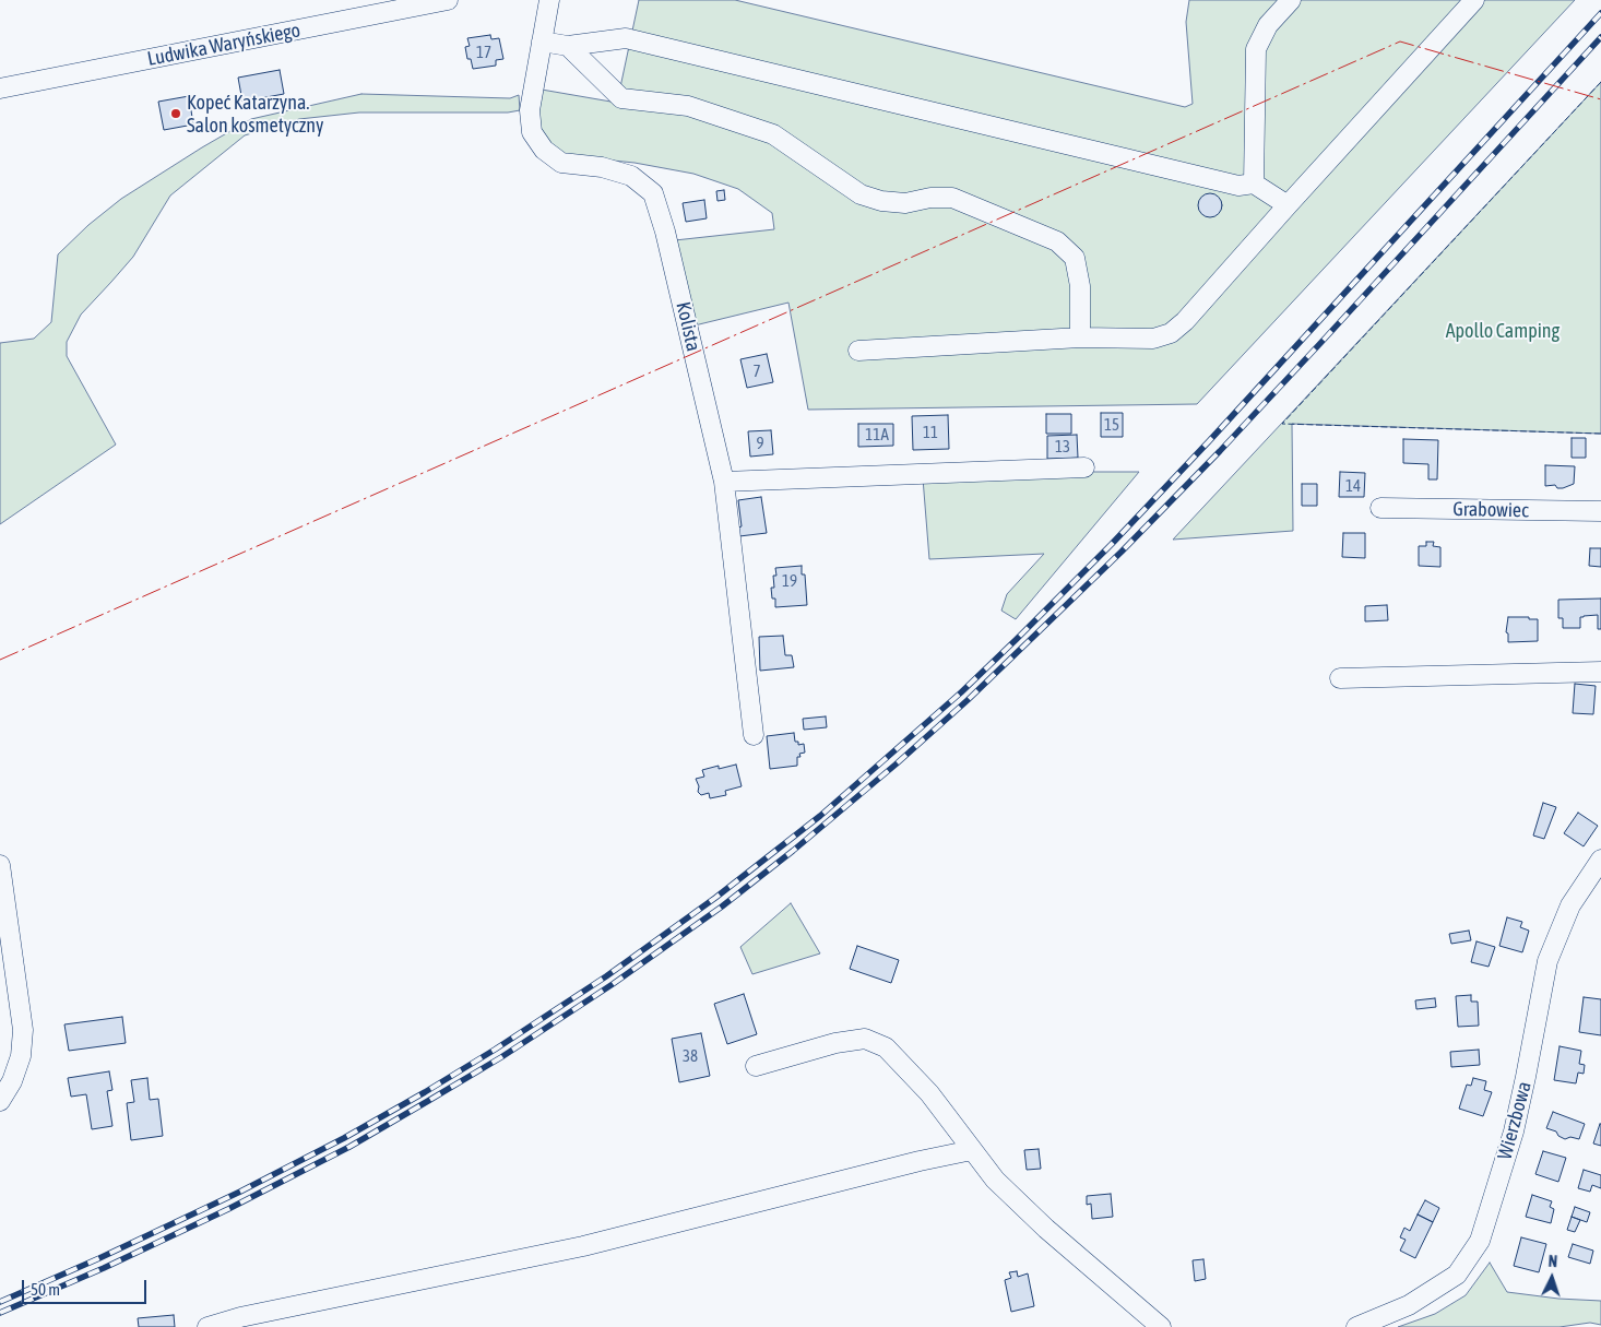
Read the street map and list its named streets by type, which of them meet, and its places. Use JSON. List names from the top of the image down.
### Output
{
  "streets": {
    "street": [
      "Ludwika Waryńskiego",
      "Kolista",
      "Grabowiec",
      "Wierzbowa"
    ]
  },
  "parks": ["Apollo Camping"],
  "places": ["Kopeć Katarzyna. Salon kosmetyczny"],
  "house_numbers": [
    "17",
    "7",
    "15",
    "11",
    "11A",
    "9",
    "13",
    "14",
    "19",
    "38"
  ],
  "scale_bar": "50 m",
  "north": "top"
}
